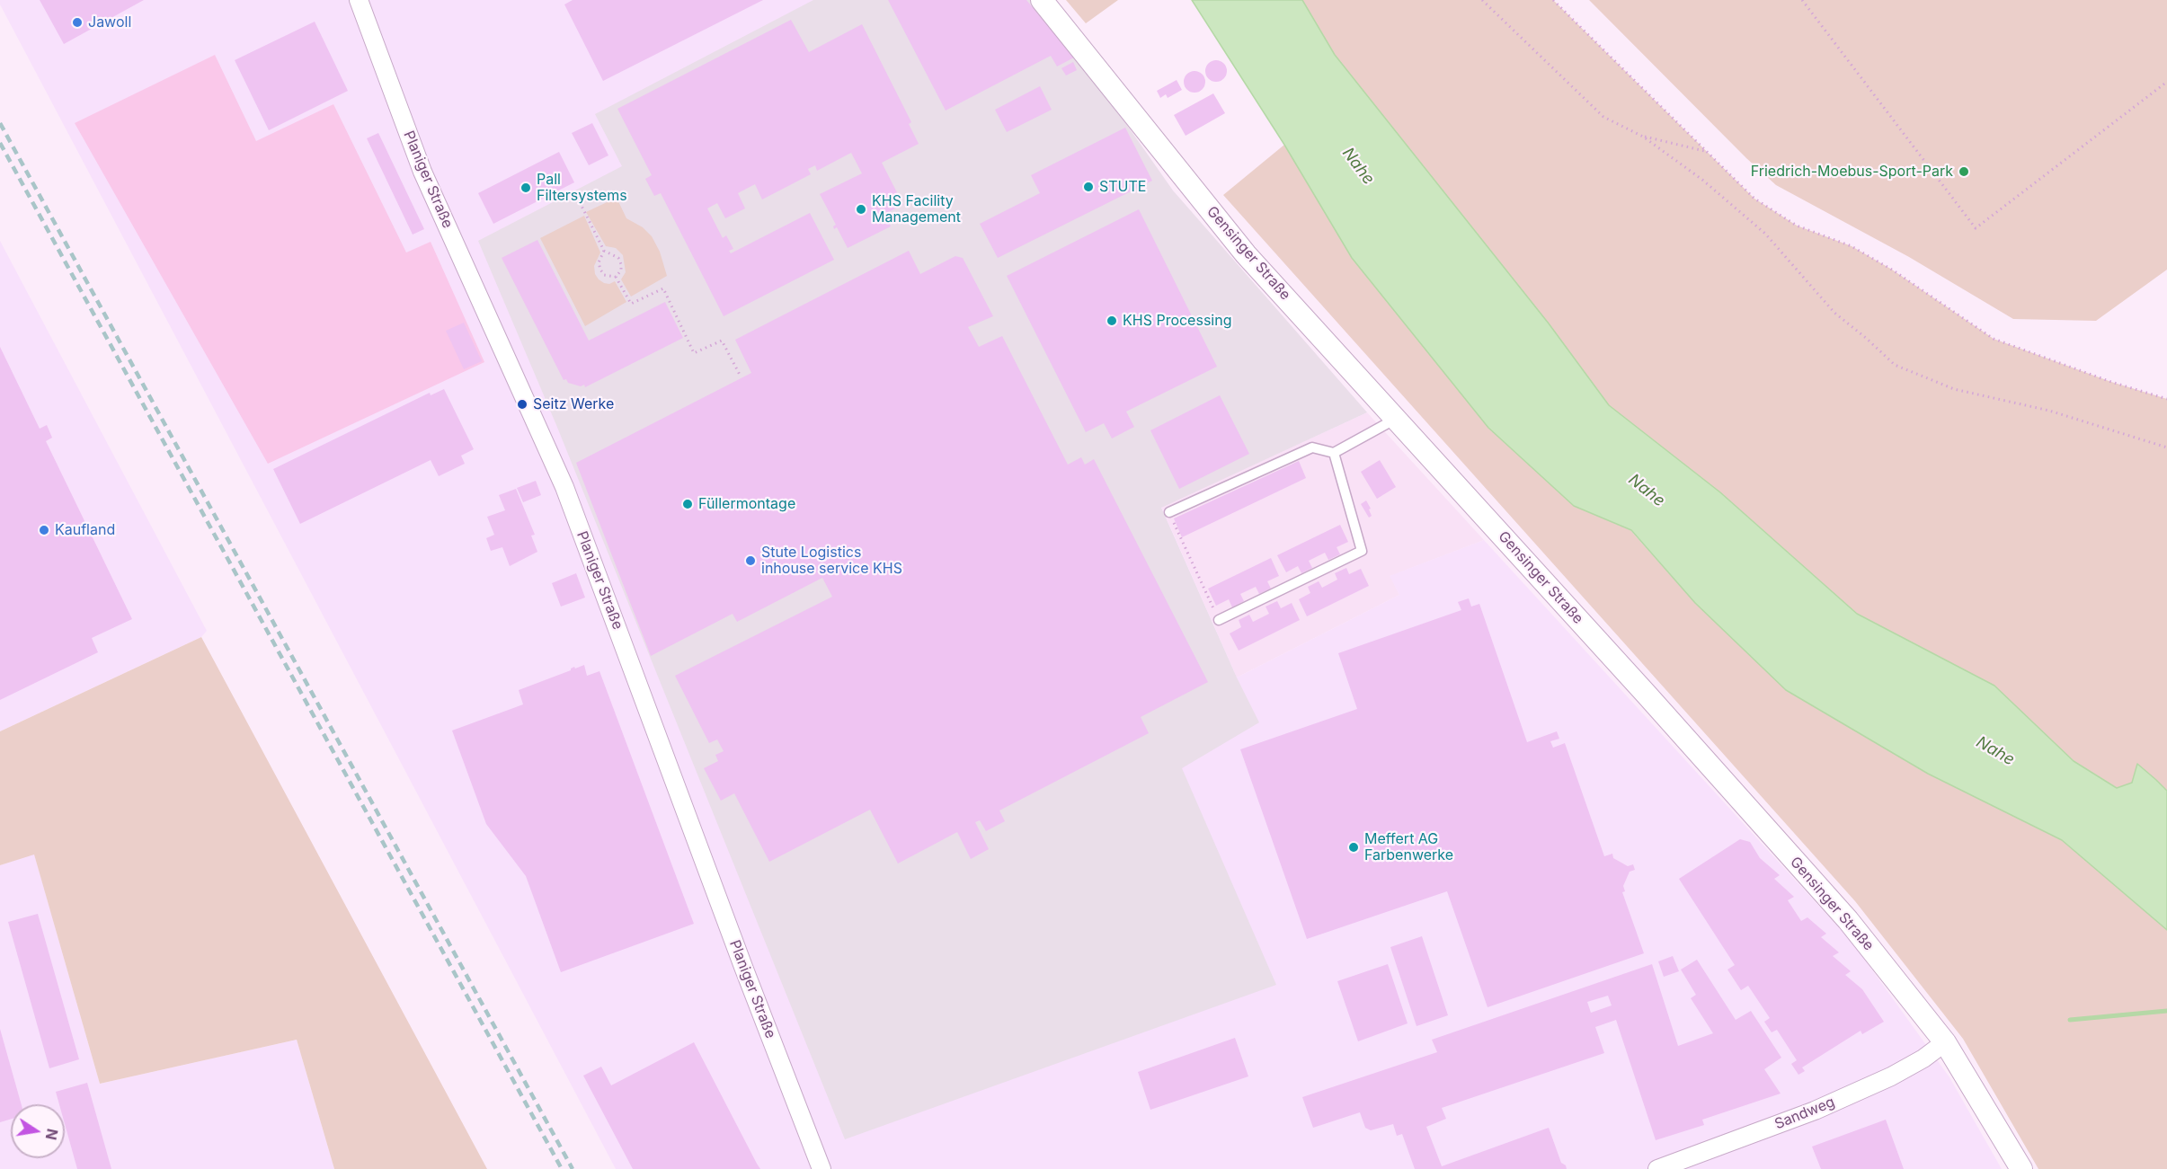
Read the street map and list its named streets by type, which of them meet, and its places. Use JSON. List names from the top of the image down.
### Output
{
  "streets": {
    "street": ["Planiger Straße", "Gensinger Straße", "Sandweg"]
  },
  "crossings": [
    ["Gensinger Straße", "Sandweg"]
  ],
  "water": ["Nahe"],
  "places": [
    "Jawoll",
    "Friedrich-Moebus-Sport-Park",
    "STUTE",
    "Pall Filtersystems",
    "KHS Facility Management",
    "KHS Processing",
    "Seitz Werke",
    "Füllermontage",
    "Kaufland",
    "Stute Logistics inhouse service KHS",
    "Meffert AG Farbenwerke"
  ],
  "north": "right"
}
